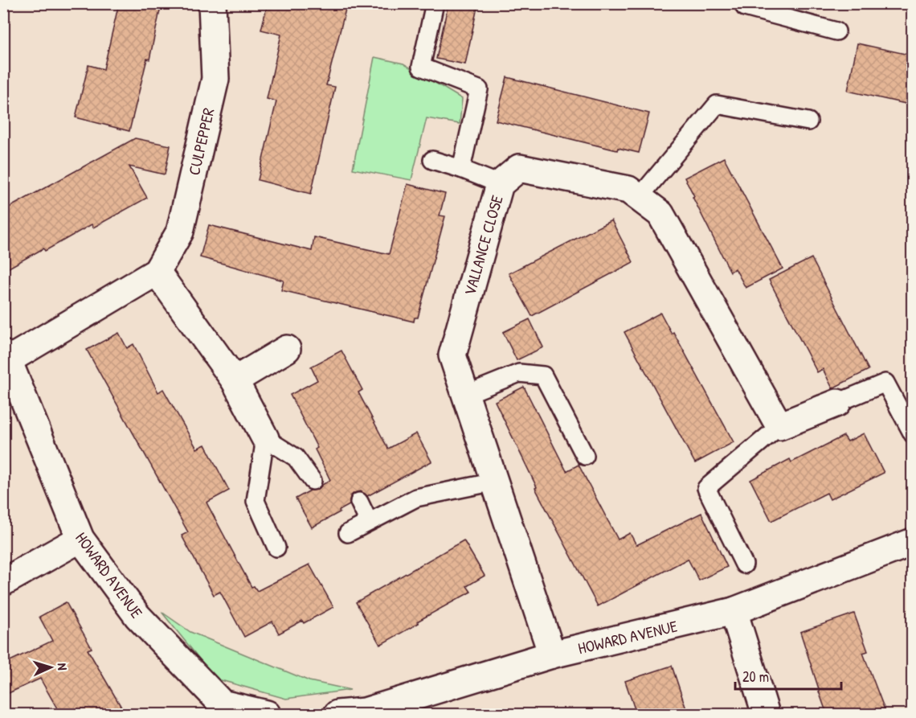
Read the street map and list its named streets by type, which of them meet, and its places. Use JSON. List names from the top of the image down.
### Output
{
  "streets": {
    "street": ["CULPEPPER", "VALLANCE CLOSE", "HOWARD AVENUE"]
  },
  "crossings": [
    ["CULPEPPER", "HOWARD AVENUE"],
    ["VALLANCE CLOSE", "HOWARD AVENUE"]
  ],
  "scale_bar": "20 m",
  "north": "right"
}
